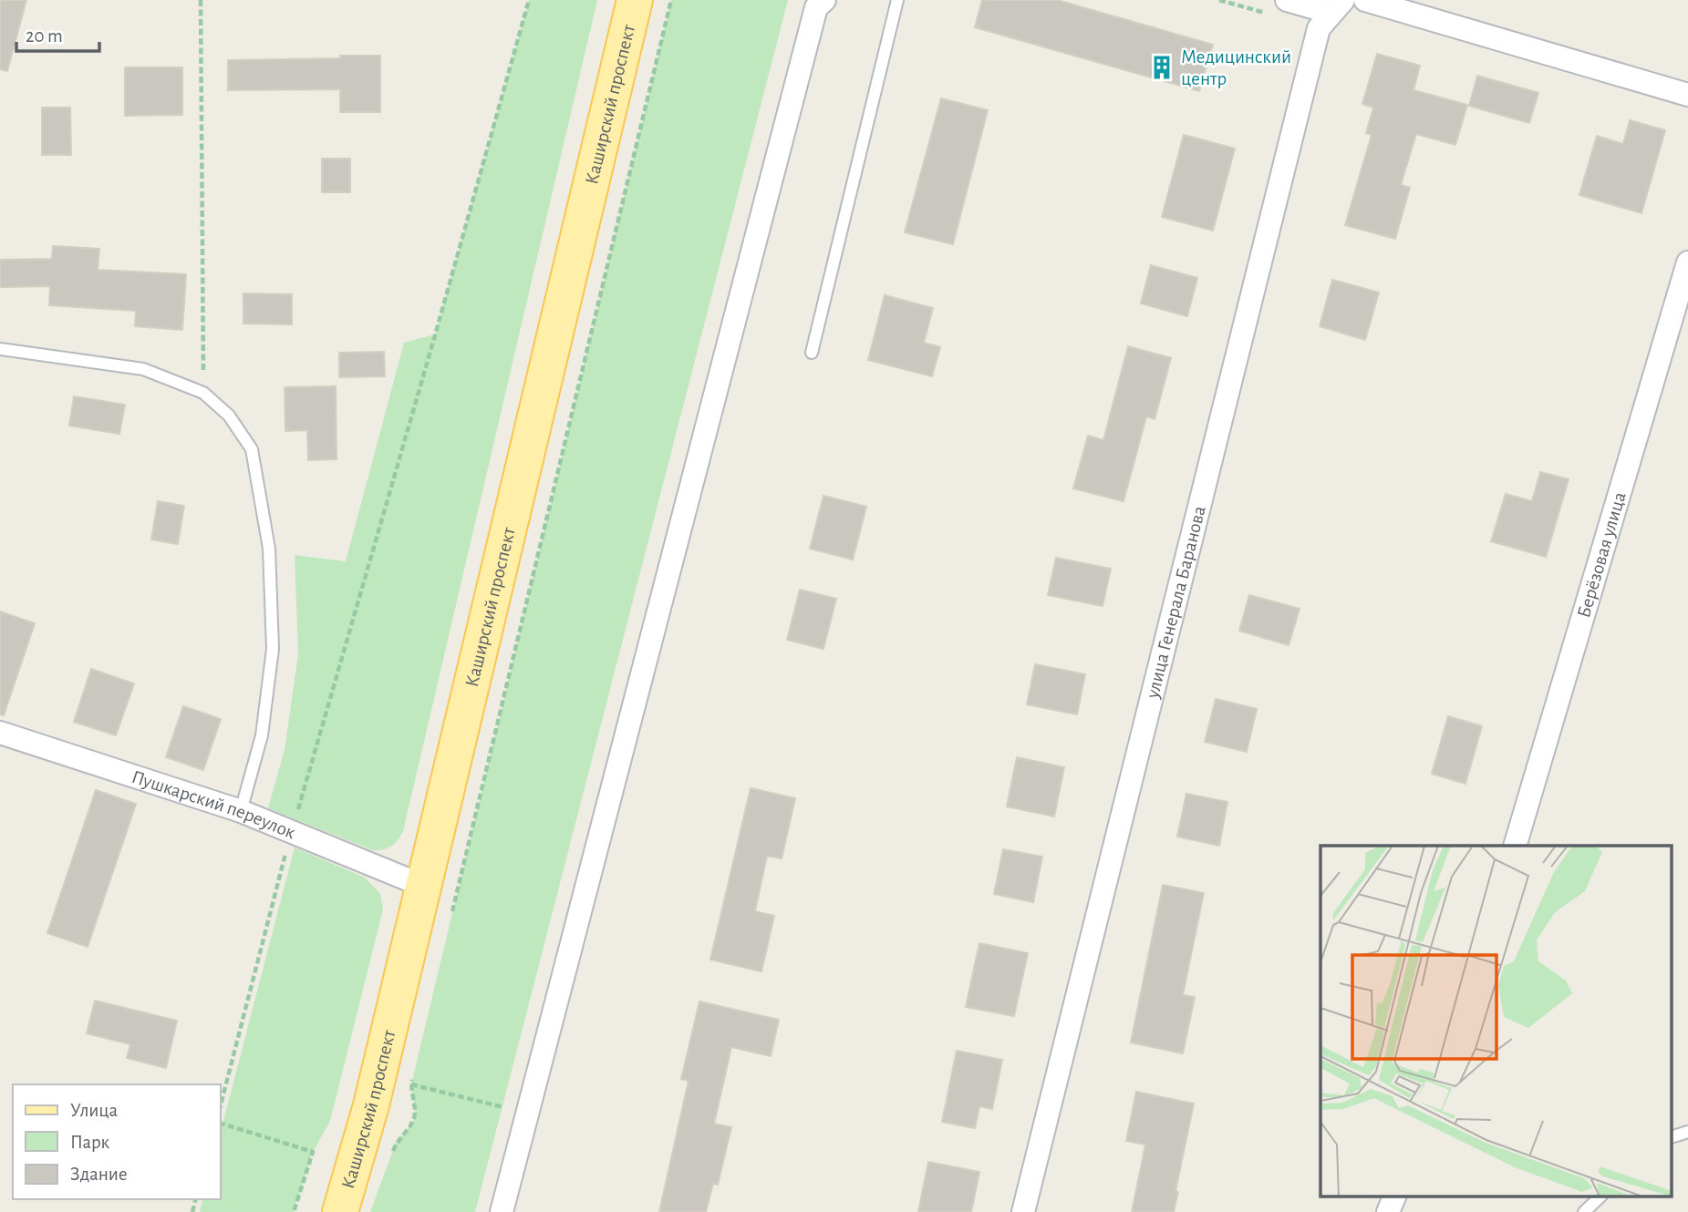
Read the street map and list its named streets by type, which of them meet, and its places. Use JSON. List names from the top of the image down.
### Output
{
  "streets": {
    "main road": ["Каширский проспект"],
    "street": ["Берёзовая улица", "улица Генерала Баранова", "Пушкарский переулок"]
  },
  "crossings": [
    ["Каширский проспект", "Пушкарский переулок"]
  ],
  "places": {
    "building": ["Медицинский центр"]
  },
  "legend": ["Улица", "Парк", "Здание"],
  "scale_bar": "20 m"
}
